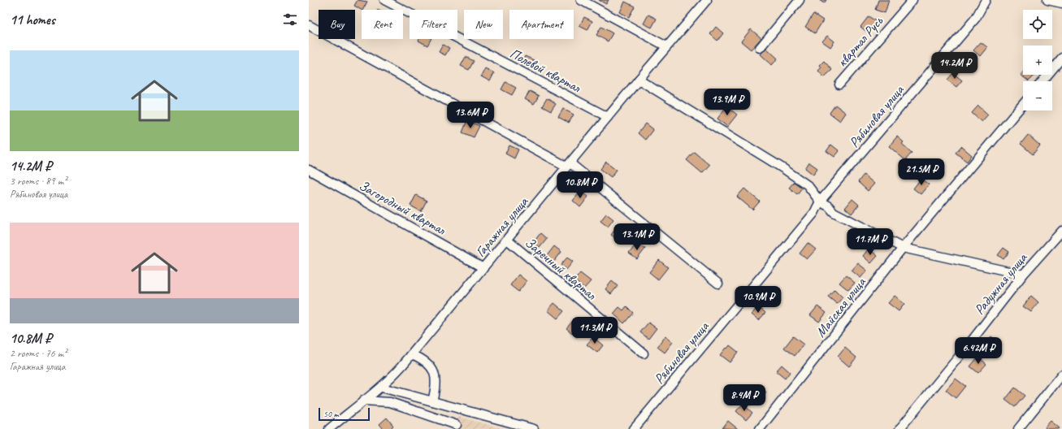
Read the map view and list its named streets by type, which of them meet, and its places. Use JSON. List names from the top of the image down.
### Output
{
  "streets": {
    "street": [
      "квартал Русь",
      "Полевой квартал",
      "Рябиновая улица",
      "Загородный квартал",
      "Гаражная улица",
      "Заречный квартал",
      "Радужная улица",
      "Майская улица"
    ]
  },
  "crossings": [
    ["Полевой квартал", "Гаражная улица"],
    ["Загородный квартал", "Гаражная улица"],
    ["Гаражная улица", "Заречный квартал"]
  ],
  "scale_bar": "50 m",
  "page": {
    "heading": "11 homes",
    "map_buttons": ["+", "−"],
    "chip": [
      "Buy",
      "Rent",
      "Filters",
      "New",
      "Apartment"
    ],
    "list": [
      {
        "name": "14.2M ₽",
        "note": "3 rooms · 89 m² · Рябиновая улица"
      },
      {
        "name": "10.8M ₽",
        "note": "2 rooms · 76 m² · Гаражная улица"
      }
    ],
    "price": [
      "14.2M ₽",
      "13.9M ₽",
      "13.6M ₽",
      "21.5M ₽",
      "10.8M ₽",
      "13.1M ₽",
      "11.7M ₽",
      "10.9M ₽",
      "11.3M ₽",
      "6.42M ₽",
      "8.4M ₽"
    ],
    "scale": "50 m"
  }
}
